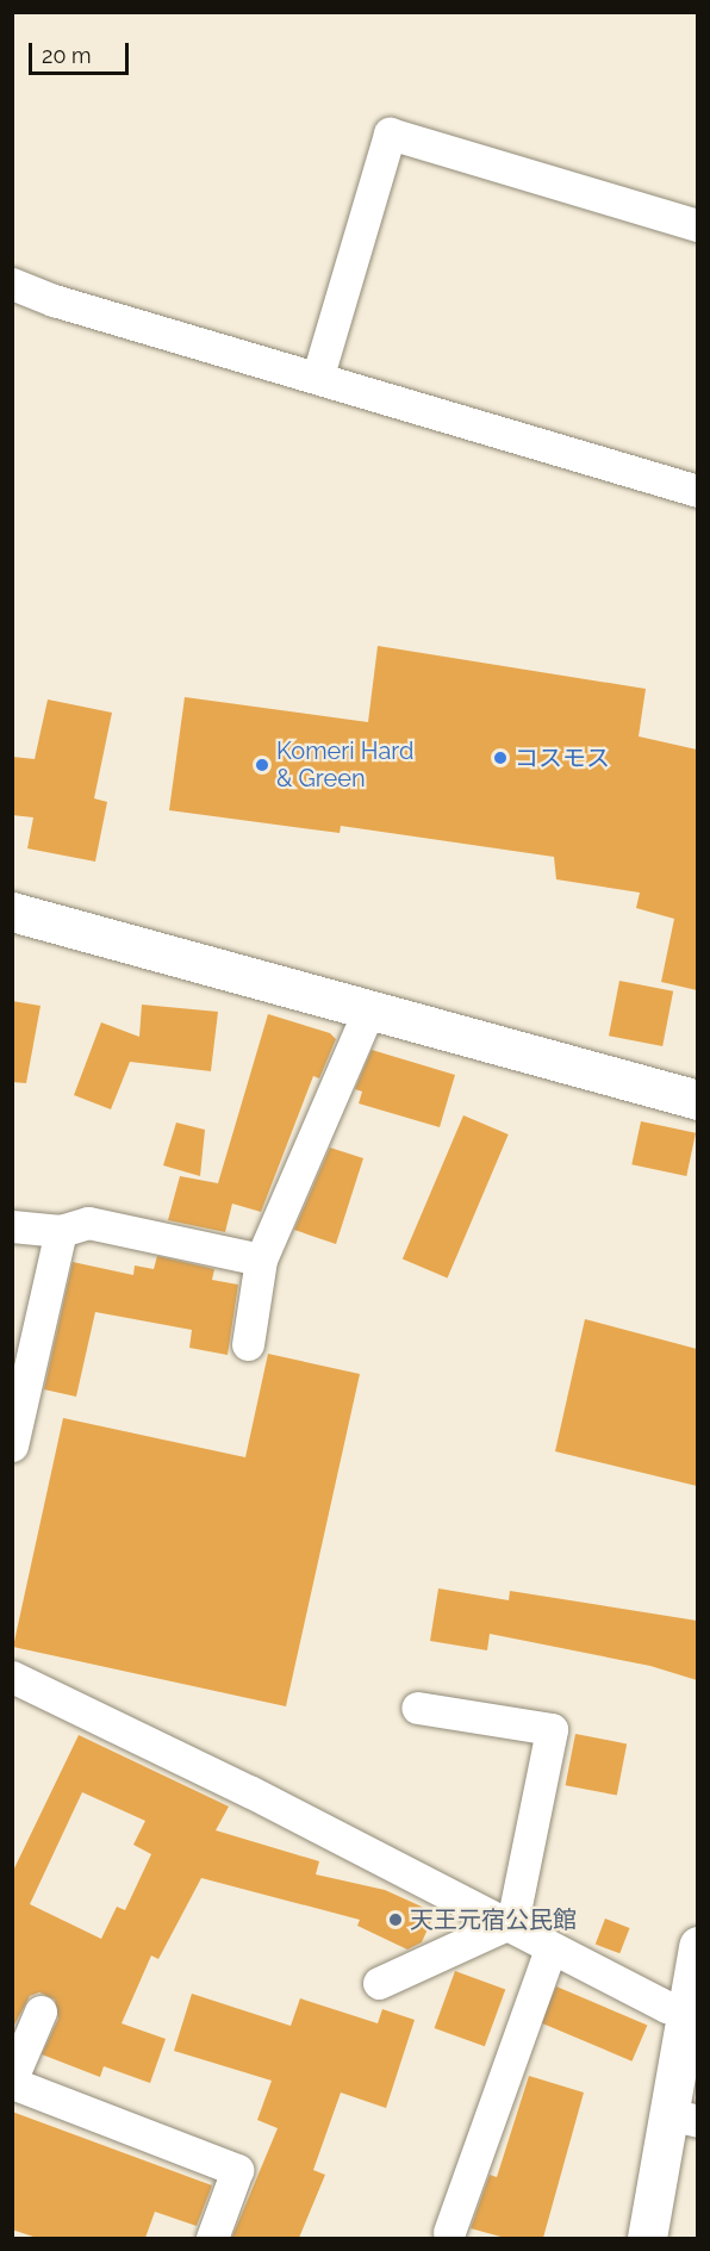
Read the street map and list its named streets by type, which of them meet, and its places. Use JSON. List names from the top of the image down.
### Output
{
  "places": ["コスモス", "Komeri Hard & Green", "天王元宿公民館"],
  "scale_bar": "20 m"
}
